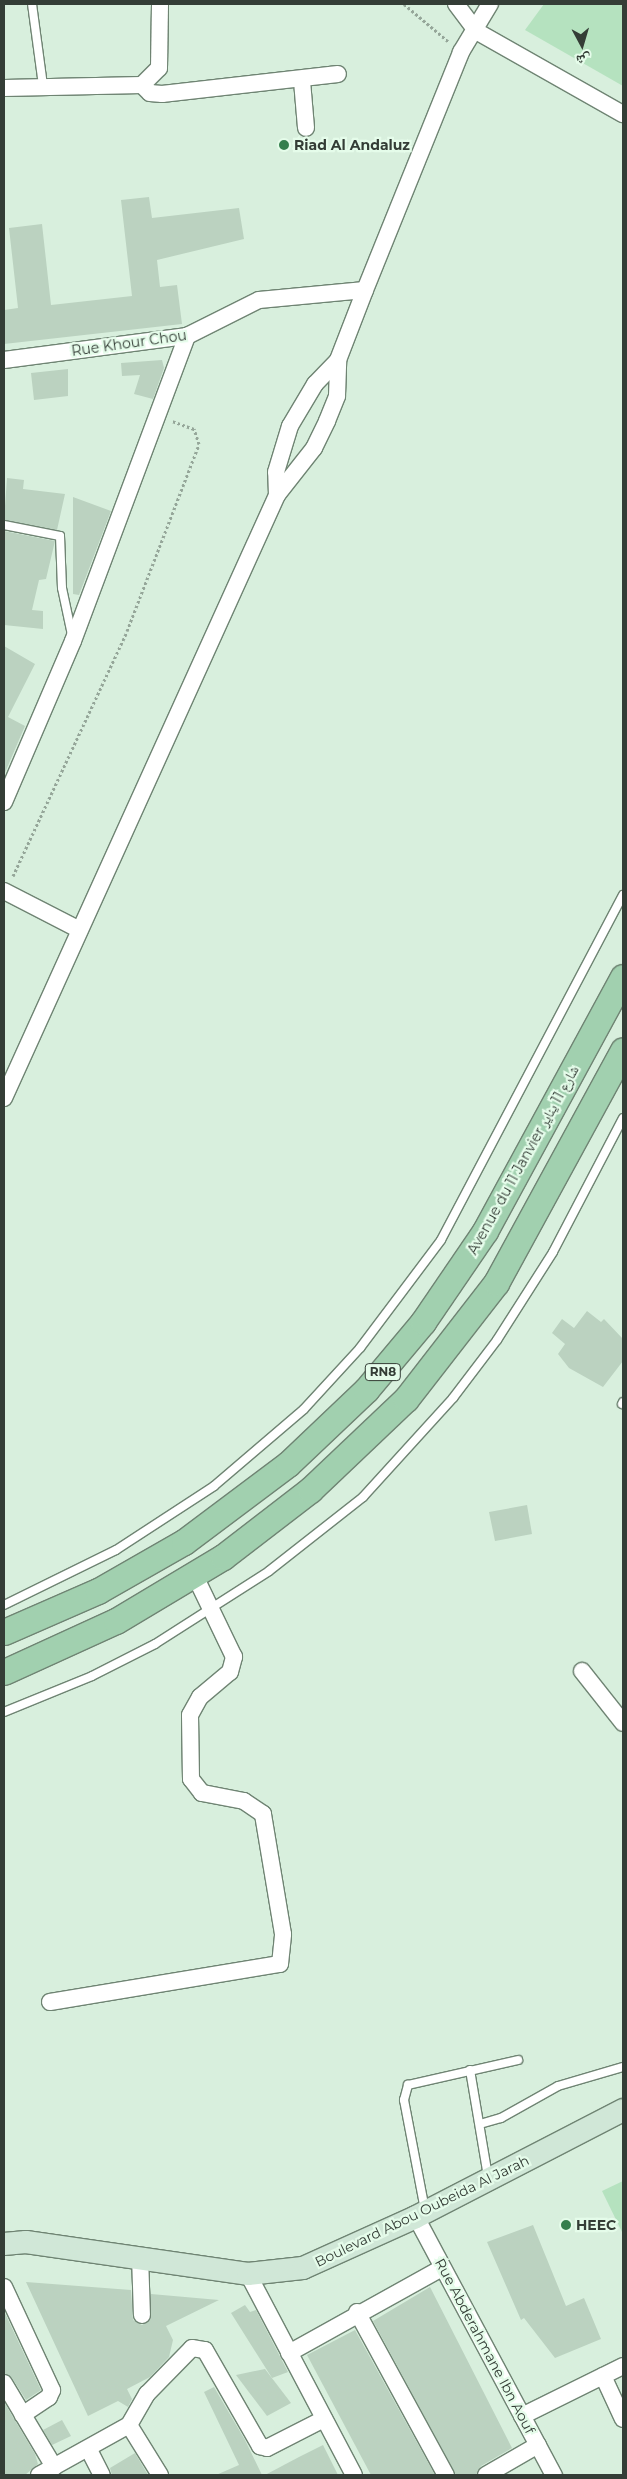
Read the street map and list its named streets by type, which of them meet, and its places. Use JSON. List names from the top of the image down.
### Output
{
  "streets": {
    "main road": ["Avenue du 11 Janvier شارع 11 يناير", "RN8"],
    "street": ["Rue Khour Chou", "Boulevard Abou Oubeida Al Jarah", "Rue Abderahmane Ibn Aouf"]
  },
  "crossings": [
    ["Boulevard Abou Oubeida Al Jarah", "Rue Abderahmane Ibn Aouf"]
  ],
  "places": ["Riad Al Andaluz", "HEEC"],
  "north": "bottom"
}
